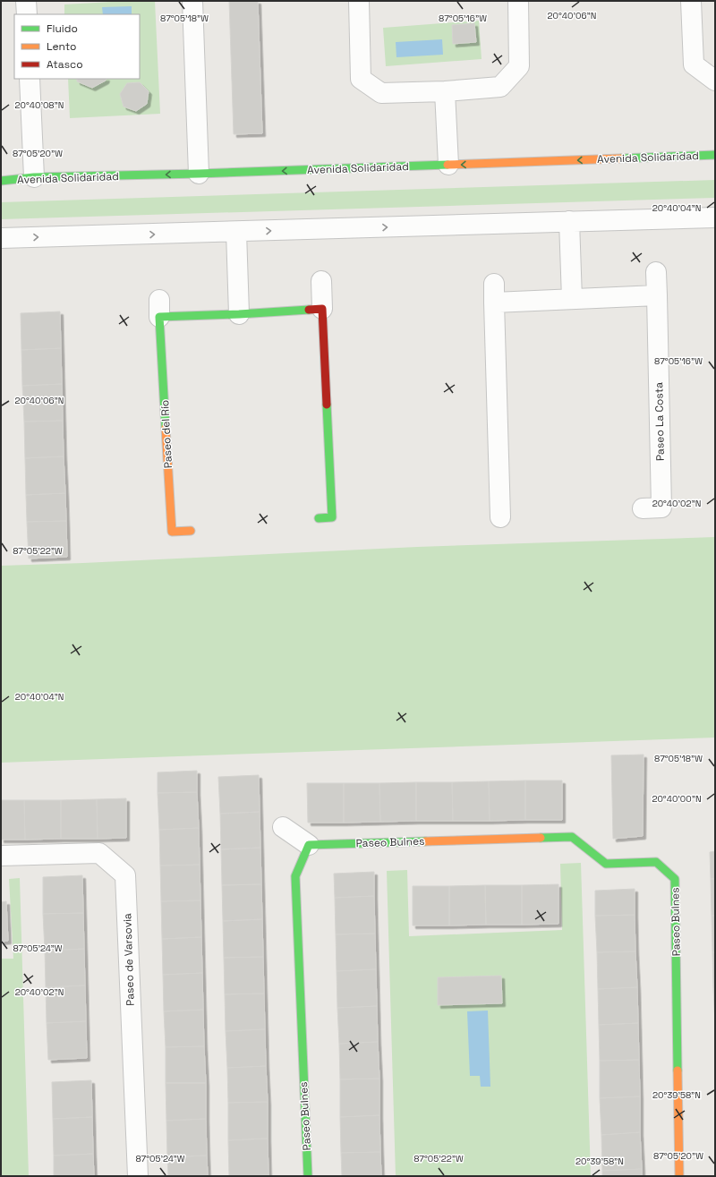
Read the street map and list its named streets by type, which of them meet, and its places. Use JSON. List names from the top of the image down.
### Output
{
  "streets": {
    "street": [
      "Avenida Solidaridad",
      "Paseo La Costa",
      "Paseo del Río",
      "Paseo Bulnes",
      "Paseo de Varsovia"
    ]
  },
  "legend": ["Fluido", "Lento", "Atasco"],
  "coordinates": [
    "20°40'06\"N",
    "87°05'18\"W",
    "87°05'16\"W",
    "20°40'08\"N",
    "87°05'20\"W",
    "20°40'04\"N",
    "20°40'02\"N",
    "87°05'22\"W",
    "20°40'00\"N",
    "87°05'24\"W",
    "20°39'58\"N"
  ]
}
